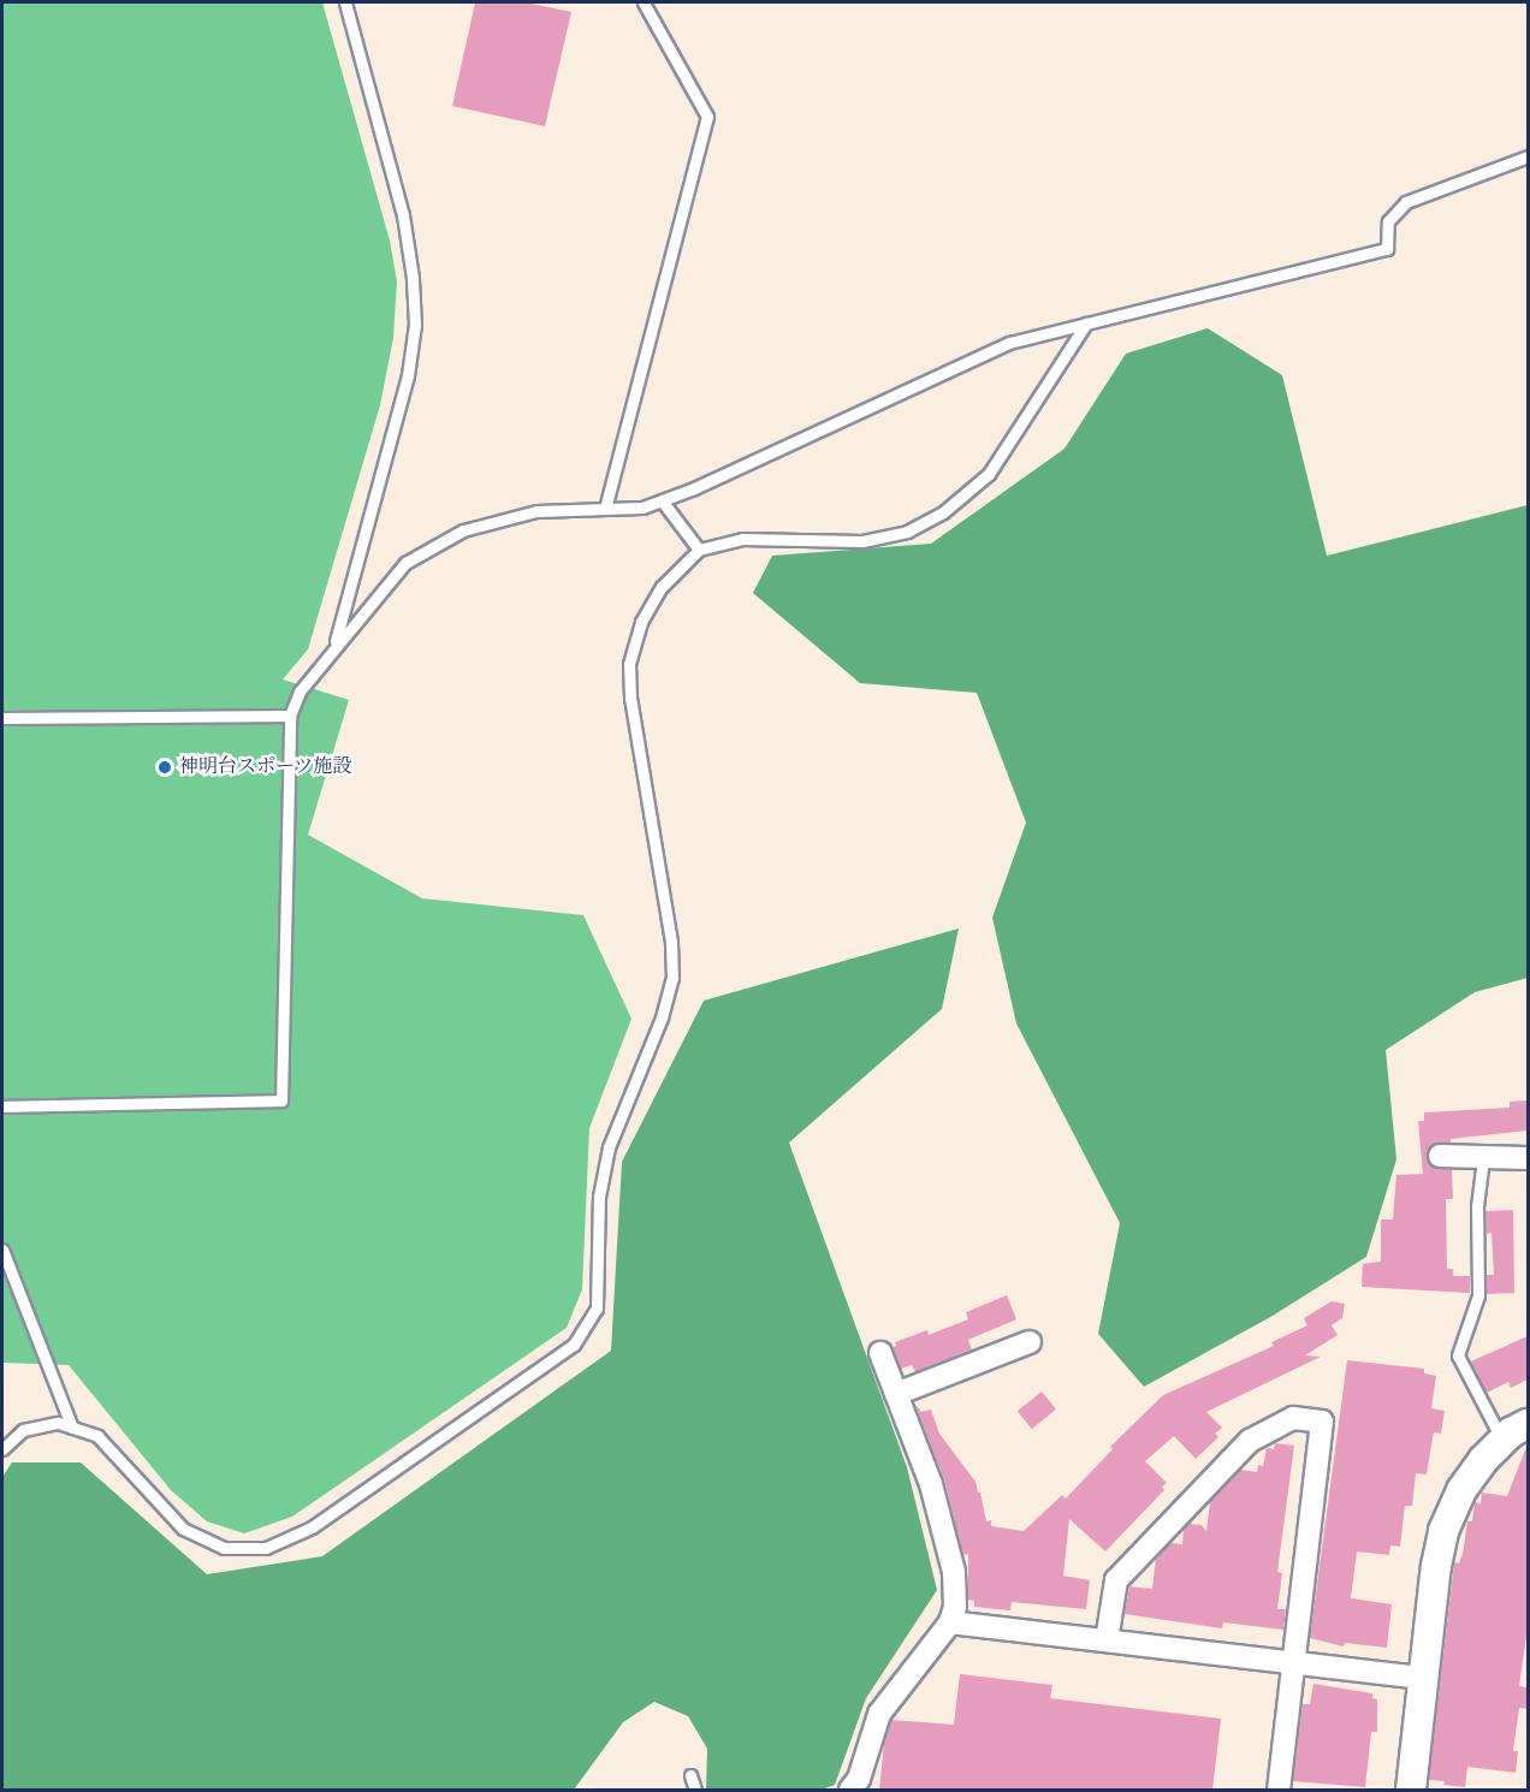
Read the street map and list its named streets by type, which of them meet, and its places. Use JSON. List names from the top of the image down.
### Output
{
  "places": ["神明台スポーツ施設"]
}
